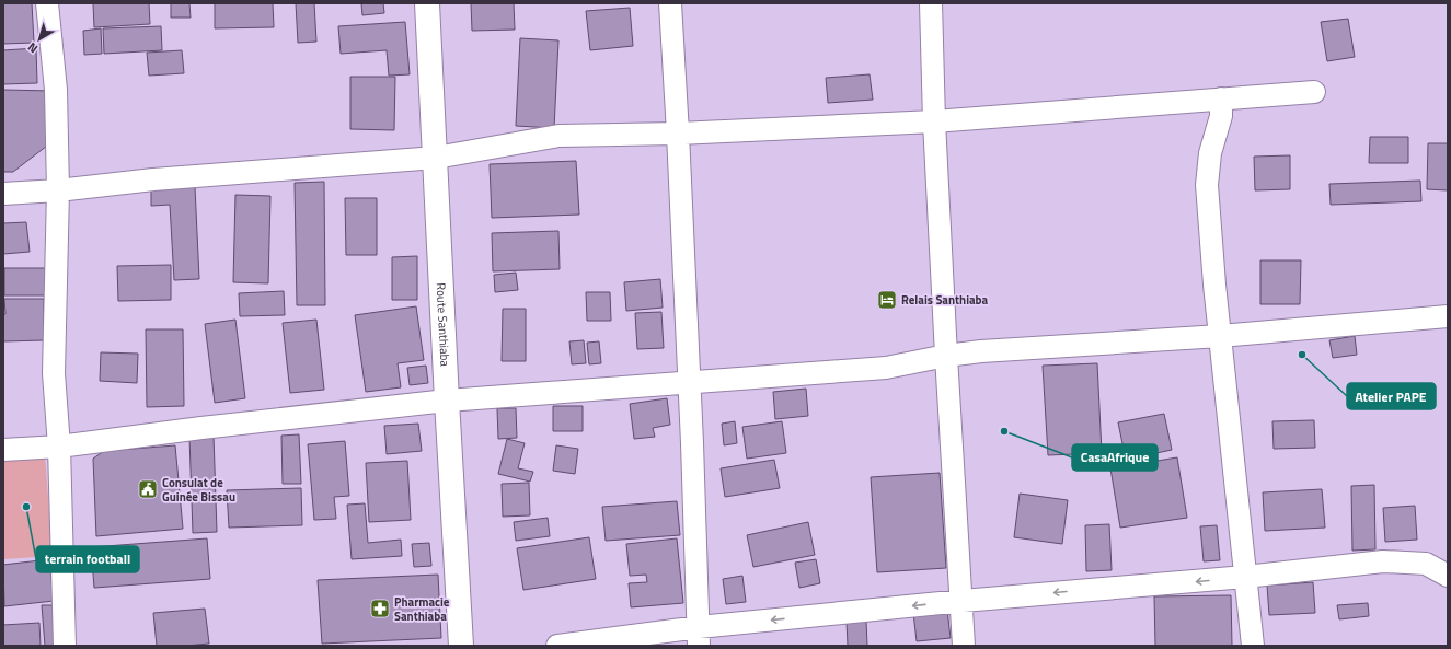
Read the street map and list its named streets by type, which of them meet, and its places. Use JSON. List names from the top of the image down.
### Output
{
  "streets": {
    "street": ["Route Santhiaba"]
  },
  "places": {
    "hotel": ["Relais Santhiaba"],
    "other": ["Atelier PAPE", "CasaAfrique", "terrain football"],
    "public building": ["Consulat de Guinée Bissau"],
    "pharmacy": ["Pharmacie Santhiaba"]
  },
  "north": "bottom left"
}
